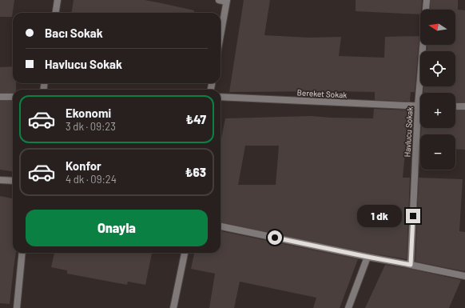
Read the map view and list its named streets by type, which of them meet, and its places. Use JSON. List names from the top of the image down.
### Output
{
  "streets": {
    "street": ["Bereket Sokak", "Havlucu Sokak"]
  },
  "crossings": [
    ["Bereket Sokak", "Havlucu Sokak"]
  ],
  "north": "left",
  "page": {
    "map_buttons": ["+", "−"],
    "banner": ["Bacı Sokak", "Havlucu Sokak"],
    "list": [
      {
        "name": "Ekonomi",
        "note": "3 dk · 09:23",
        "value": "₺47"
      },
      {
        "name": "Konfor",
        "note": "4 dk · 09:24",
        "value": "₺63"
      }
    ],
    "buttons": "Onayla",
    "bubble": "1 dk"
  }
}
